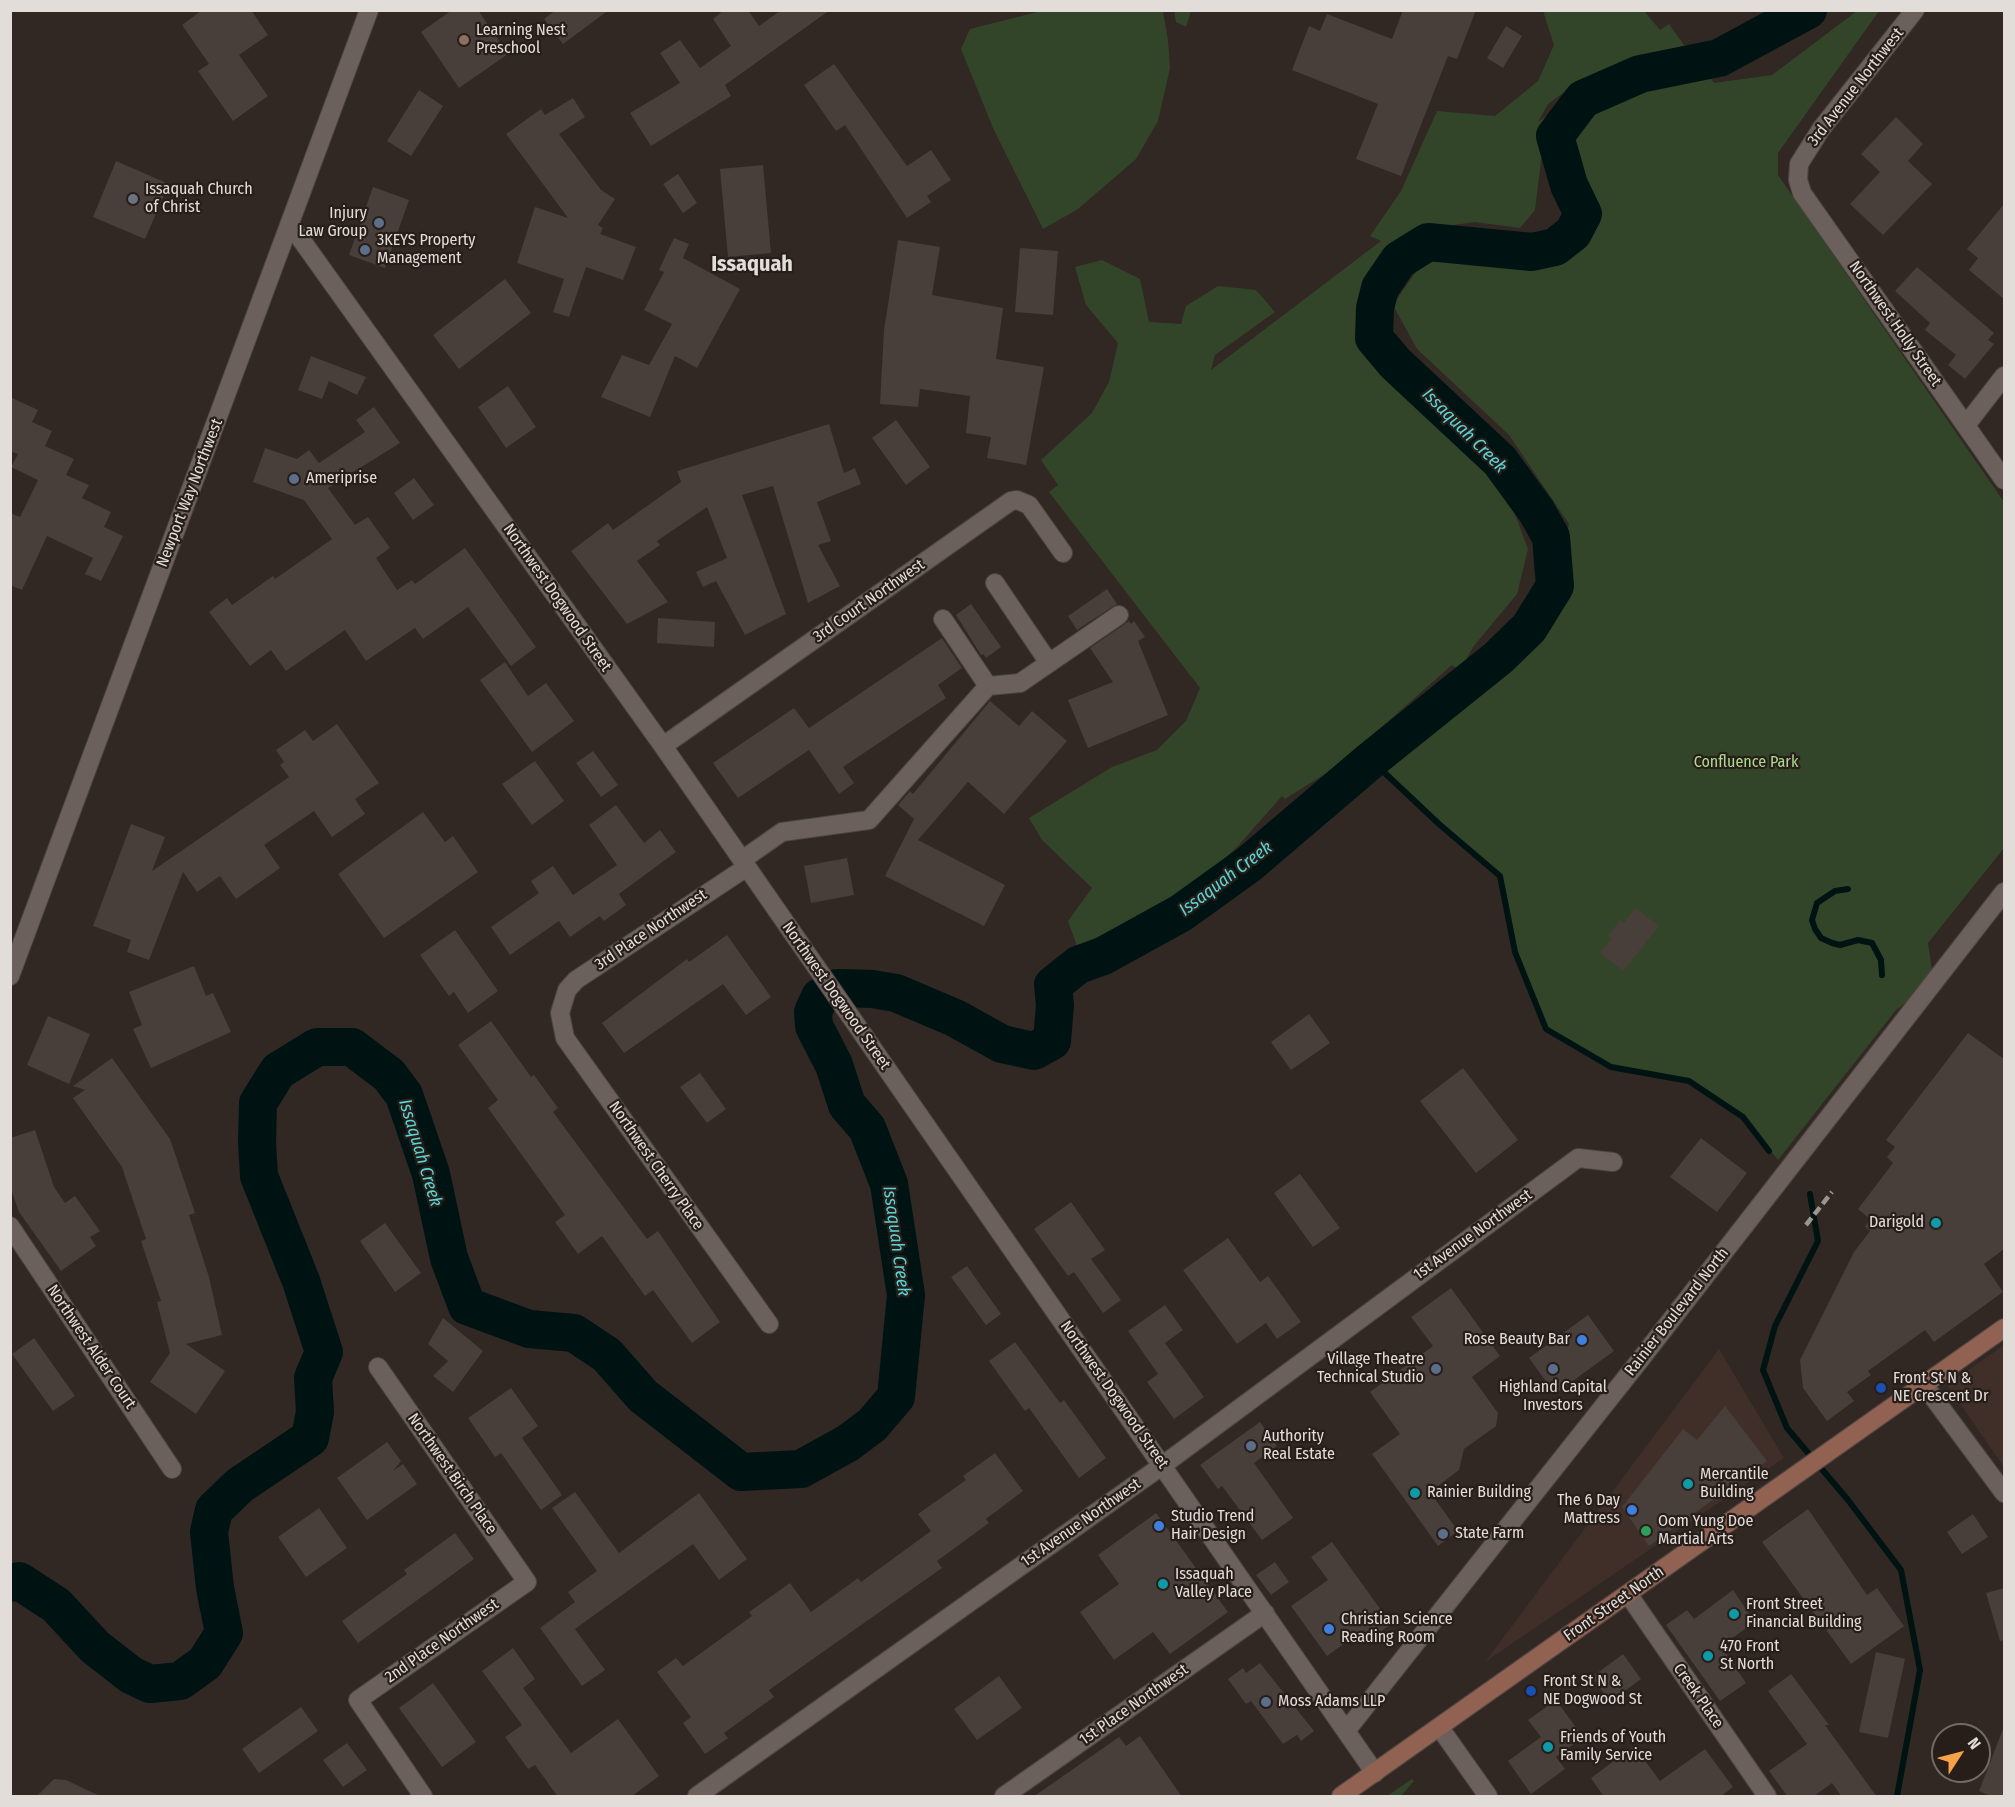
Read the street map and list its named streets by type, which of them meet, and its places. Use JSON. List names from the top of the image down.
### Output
{
  "streets": {
    "main road": ["Front Street North"],
    "street": [
      "3rd Avenue Northwest",
      "Northwest Holly Street",
      "Newport Way Northwest",
      "Northwest Dogwood Street",
      "3rd Court Northwest",
      "3rd Place Northwest",
      "Northwest Cherry Place",
      "1st Avenue Northwest",
      "Rainier Boulevard North",
      "Northwest Alder Court",
      "Northwest Birch Place",
      "2nd Place Northwest",
      "Creek Place",
      "1st Place Northwest"
    ]
  },
  "crossings": [
    ["3rd Avenue Northwest", "Northwest Holly Street"],
    ["Newport Way Northwest", "Northwest Dogwood Street"],
    ["Northwest Dogwood Street", "3rd Court Northwest"],
    ["Northwest Dogwood Street", "3rd Place Northwest"],
    ["Northwest Dogwood Street", "1st Avenue Northwest"],
    ["Northwest Dogwood Street", "Rainier Boulevard North"],
    ["Northwest Dogwood Street", "Front Street North"],
    ["Northwest Dogwood Street", "1st Place Northwest"],
    ["3rd Place Northwest", "Northwest Cherry Place"],
    ["Northwest Birch Place", "2nd Place Northwest"],
    ["Front Street North", "Creek Place"]
  ],
  "districts": ["Issaquah"],
  "water": ["Issaquah Creek"],
  "parks": ["Confluence Park"],
  "places": [
    "Learning Nest Preschool",
    "Issaquah Church of Christ",
    "Injury Law Group",
    "3KEYS Property Management",
    "Ameriprise",
    "Darigold",
    "Rose Beauty Bar",
    "Village Theatre Technical Studio",
    "Highland Capital Investors",
    "Front St N & NE Crescent Dr",
    "Authority Real Estate",
    "Mercantile Building",
    "Rainier Building",
    "The 6 Day Mattress",
    "Studio Trend Hair Design",
    "Oom Yung Doe Martial Arts",
    "State Farm",
    "Issaquah Valley Place",
    "Front Street Financial Building",
    "Christian Science Reading Room",
    "470 Front St North",
    "Front St N & NE Dogwood St",
    "Moss Adams LLP",
    "Friends of Youth Family Service"
  ],
  "north": "top right"
}
